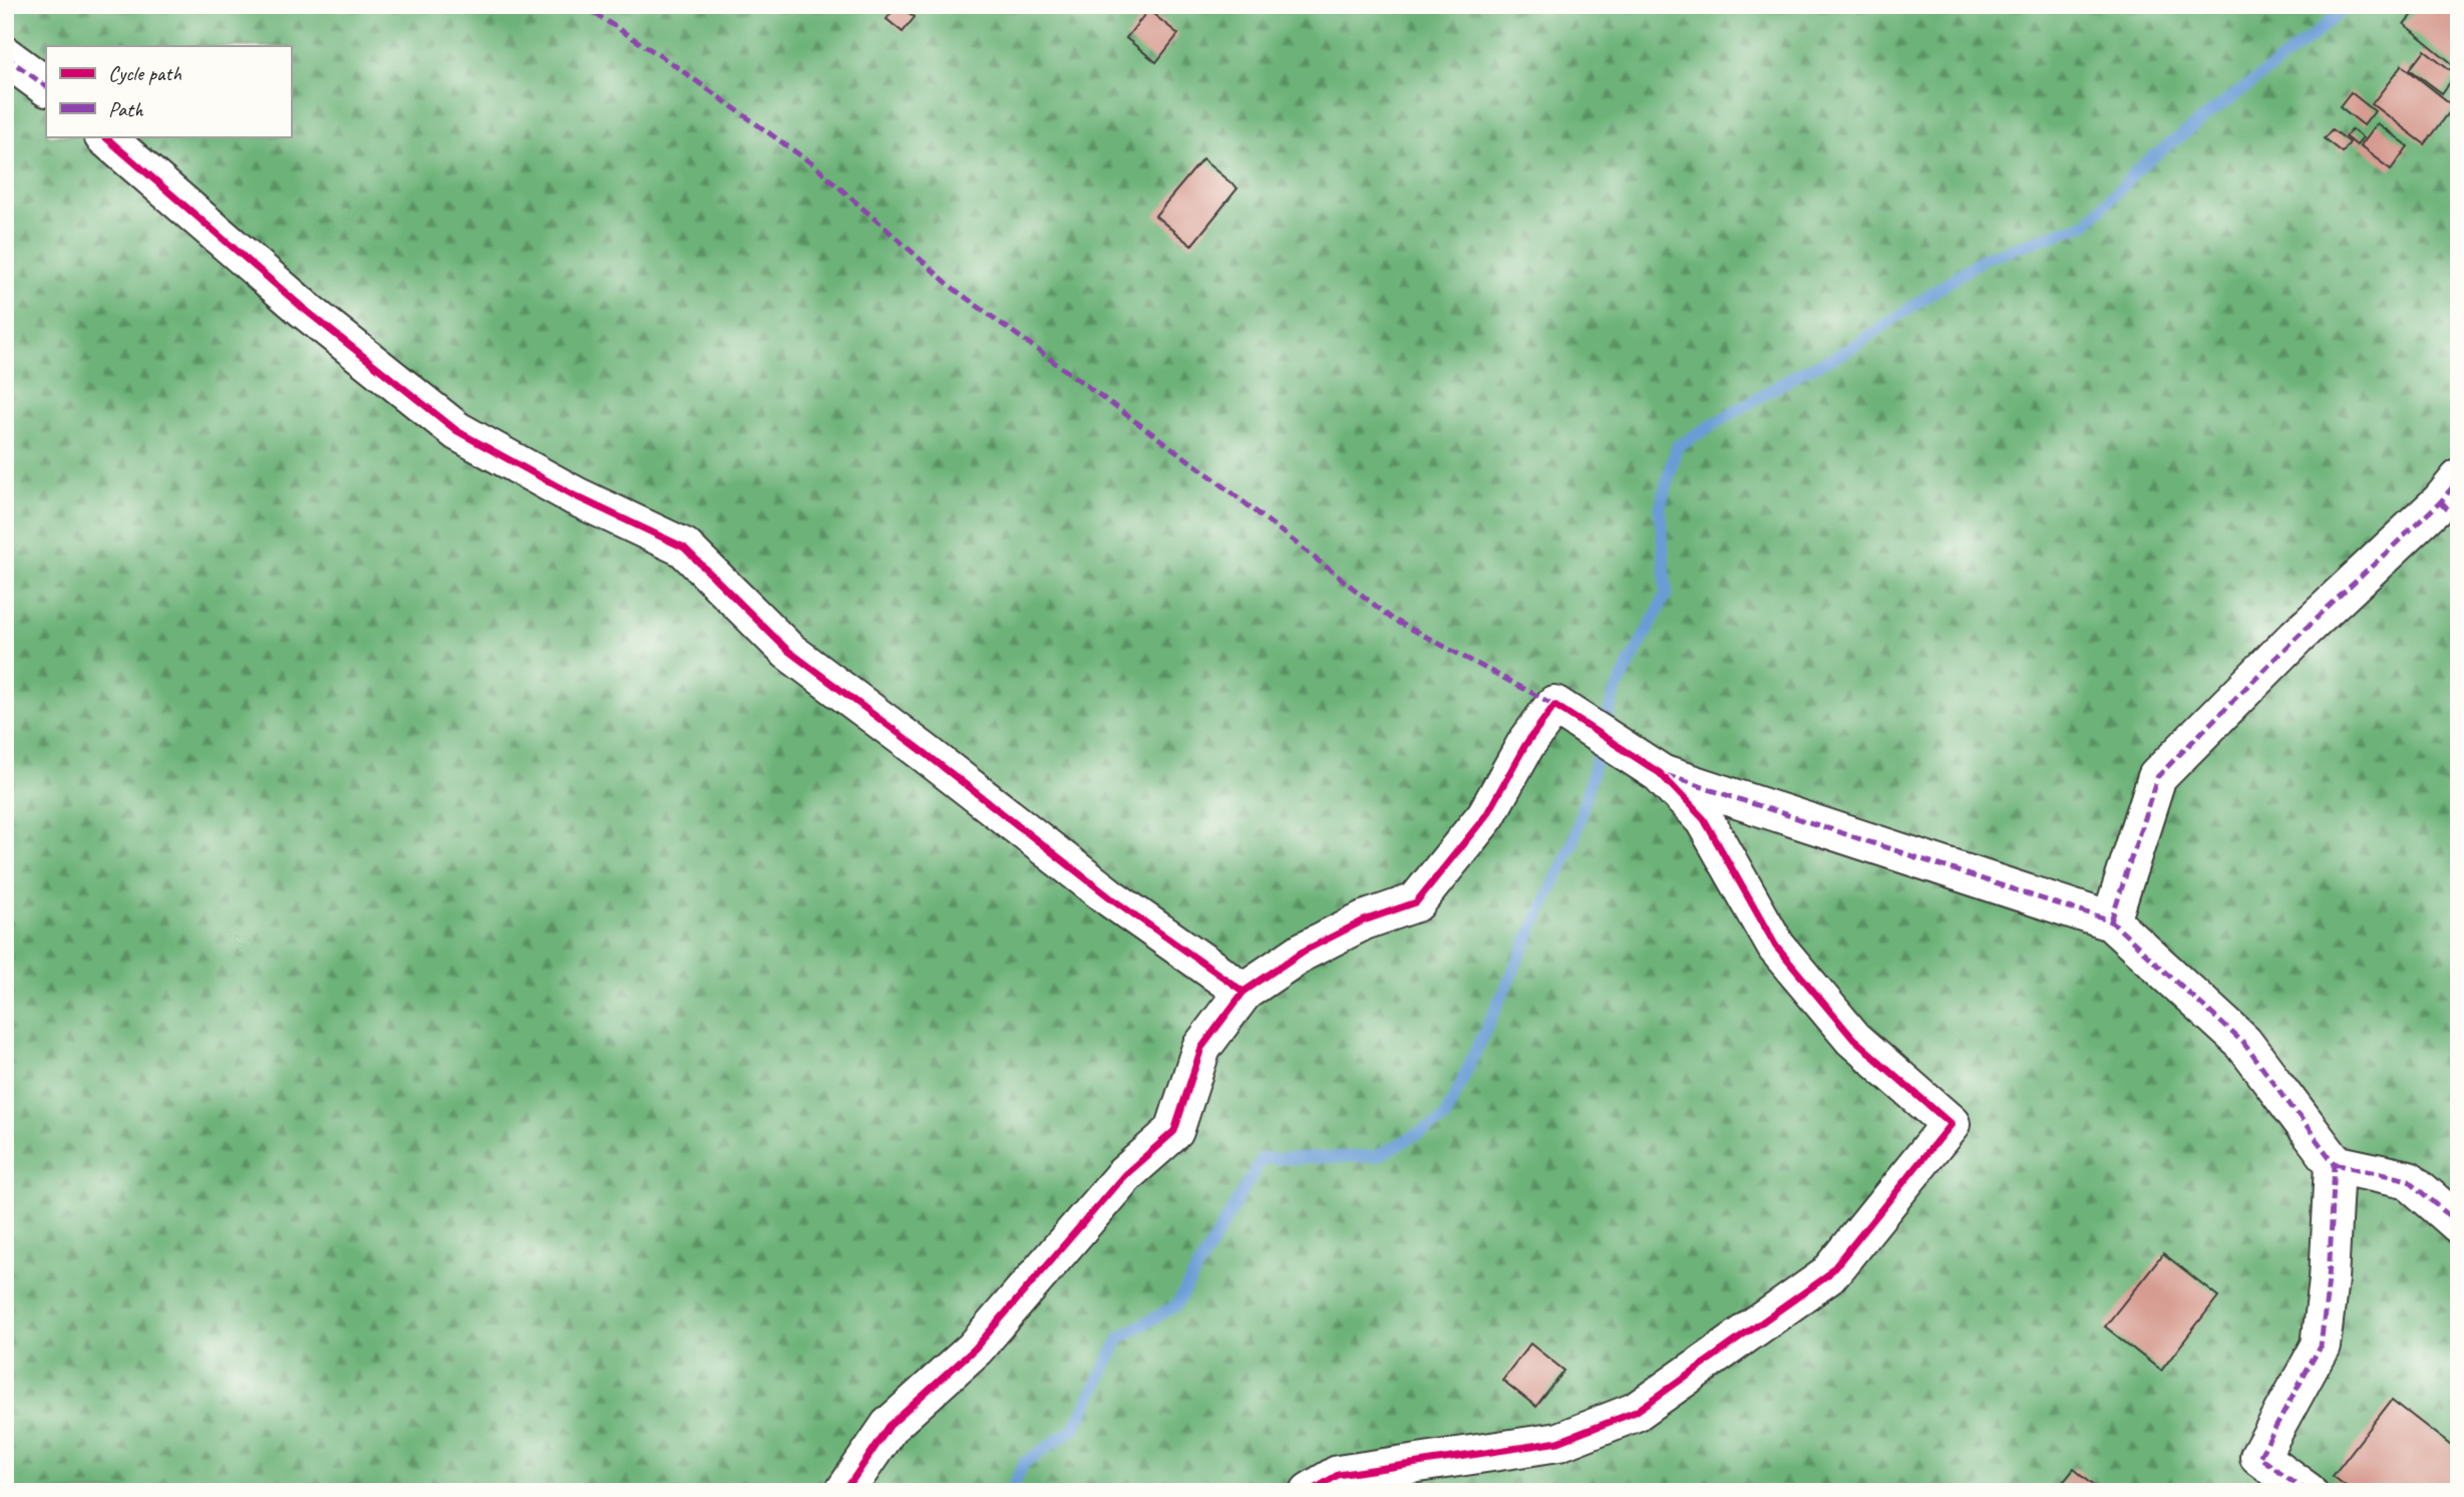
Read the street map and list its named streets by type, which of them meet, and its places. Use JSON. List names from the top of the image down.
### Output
{
  "legend": ["Cycle path", "Path"]
}
